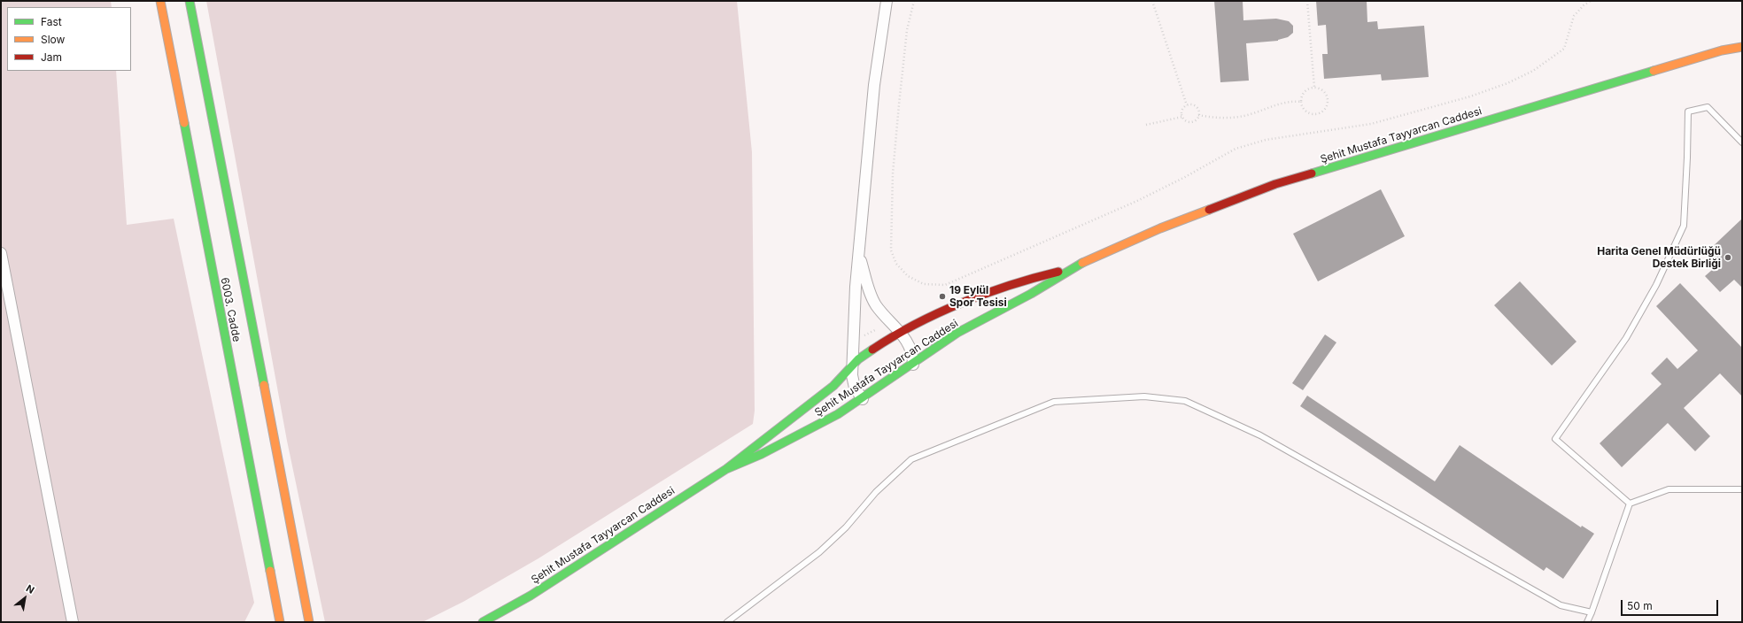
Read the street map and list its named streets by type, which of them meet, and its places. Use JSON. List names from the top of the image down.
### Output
{
  "streets": {
    "main road": ["Şehit Mustafa Tayyarcan Caddesi", "6003. Cadde"]
  },
  "places": ["Harita Genel Müdürlüğü Destek Birliği", "19 Eylül Spor Tesisi"],
  "legend": ["Fast", "Slow", "Jam"],
  "scale_bar": "50 m",
  "north": "top right"
}
